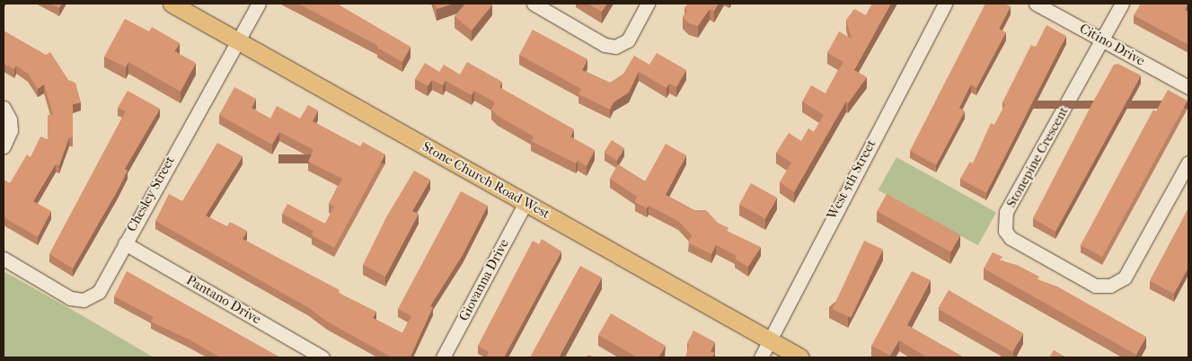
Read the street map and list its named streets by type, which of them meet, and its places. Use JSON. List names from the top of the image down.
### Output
{
  "streets": {
    "main road": ["Stone Church Road West"],
    "street": [
      "Citino Drive",
      "Stonepine Crescent",
      "West 5th Street",
      "Chesley Street",
      "Giovanna Drive",
      "Pantano Drive"
    ]
  },
  "crossings": [
    ["Citino Drive", "Stonepine Crescent"],
    ["West 5th Street", "Stone Church Road West"],
    ["Stone Church Road West", "Chesley Street"],
    ["Stone Church Road West", "Giovanna Drive"],
    ["Chesley Street", "Pantano Drive"]
  ]
}
